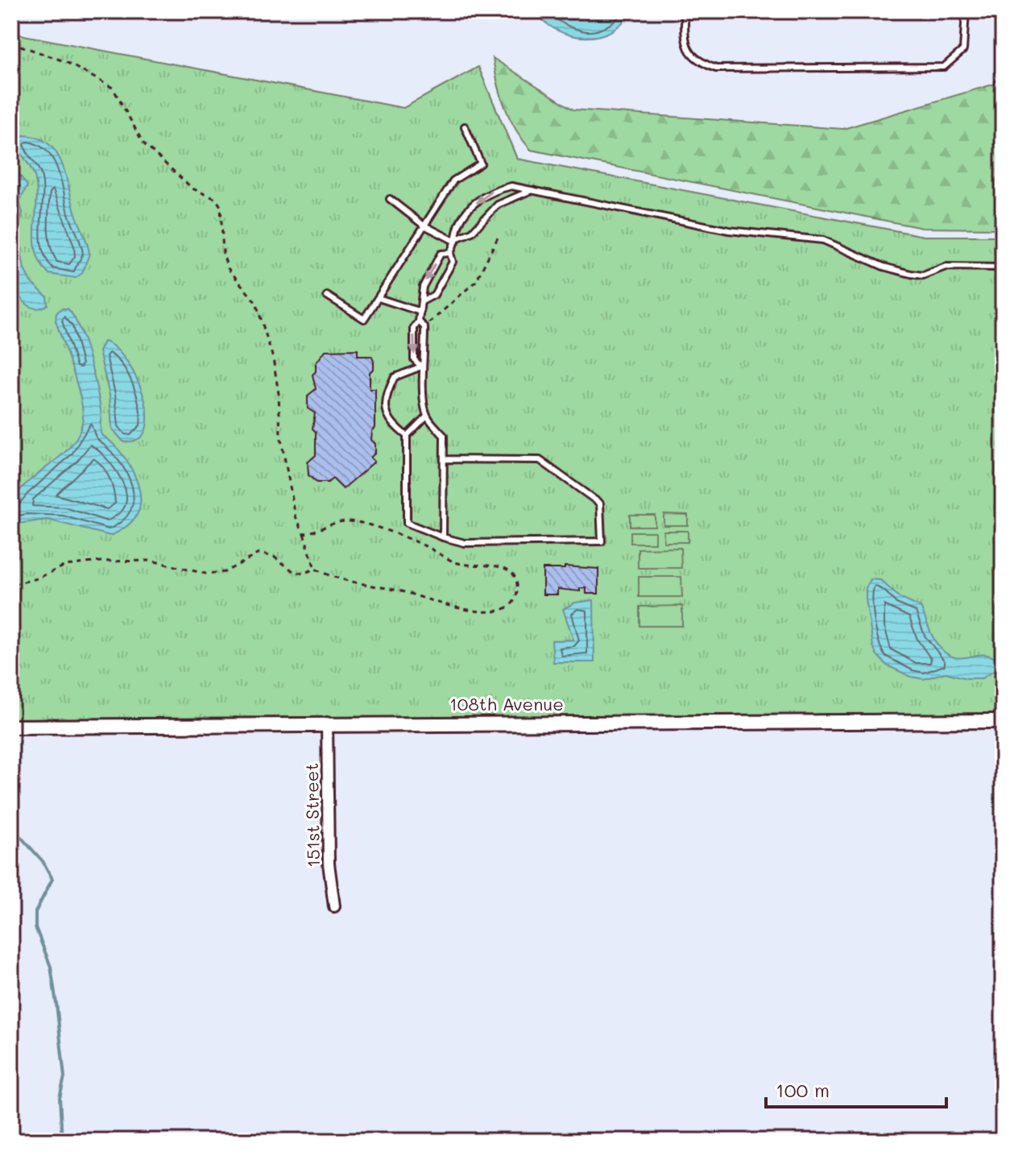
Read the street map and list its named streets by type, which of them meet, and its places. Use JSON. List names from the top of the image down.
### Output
{
  "streets": {
    "street": ["108th Avenue", "151st Street"]
  },
  "crossings": [
    ["108th Avenue", "151st Street"]
  ],
  "scale_bar": "100 m"
}
